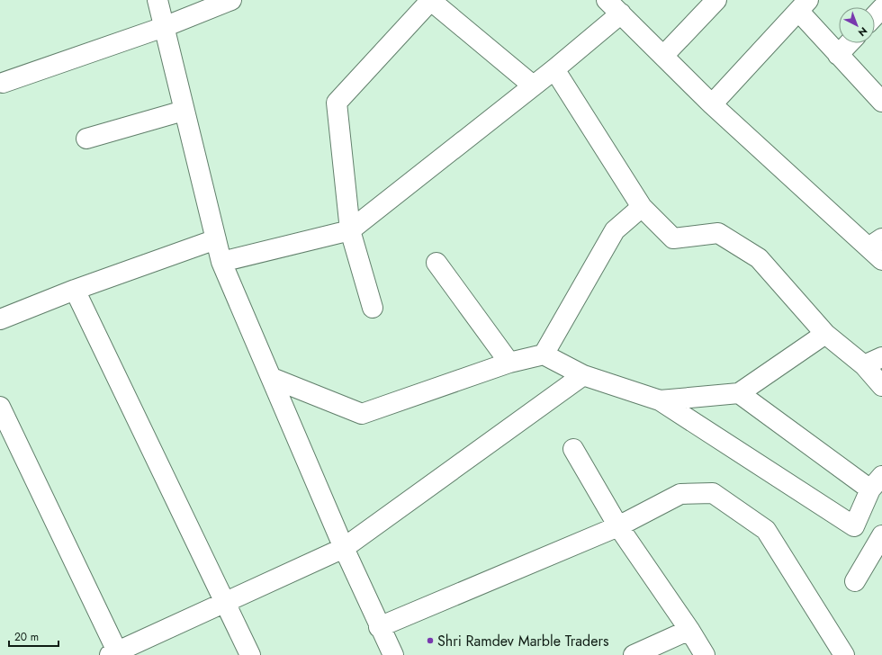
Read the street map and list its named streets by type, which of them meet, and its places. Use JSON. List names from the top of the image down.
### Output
{
  "places": ["Shri Ramdev Marble Traders"],
  "scale_bar": "20 m",
  "north": "bottom right"
}
